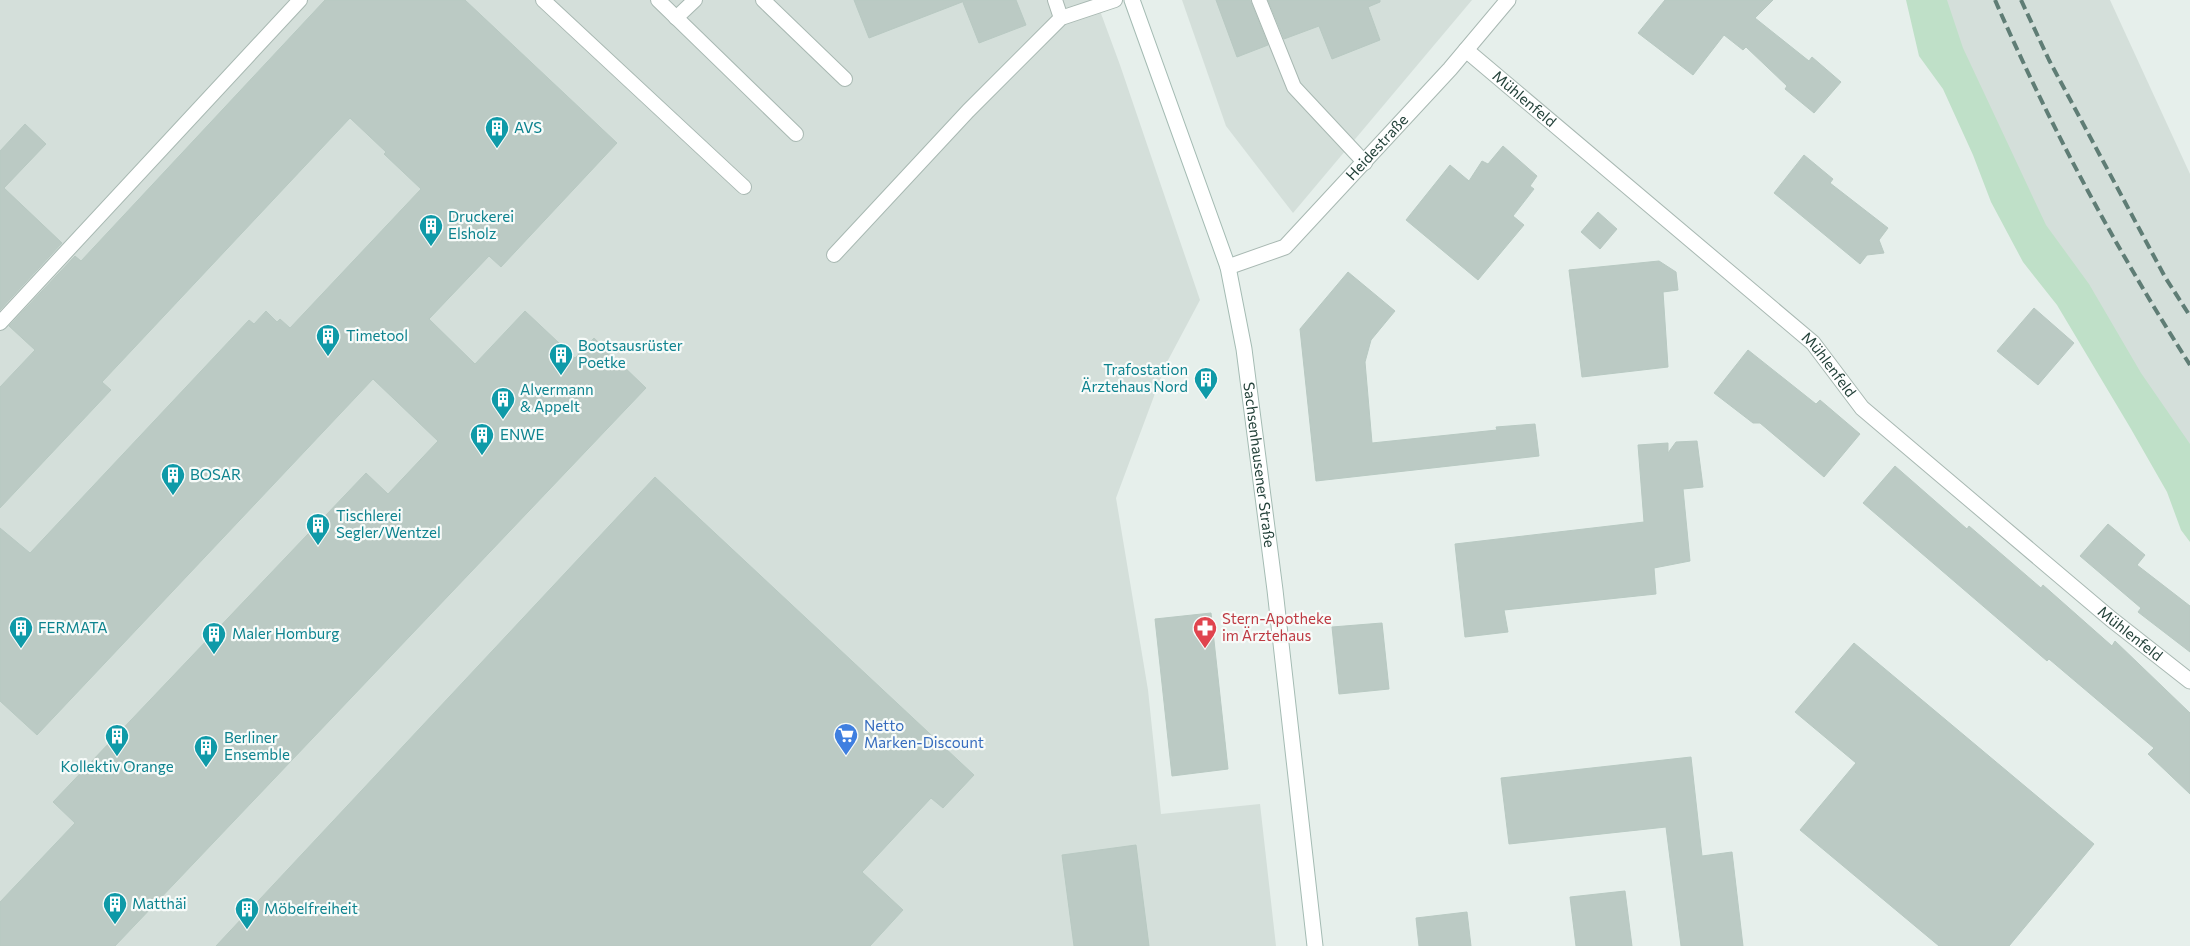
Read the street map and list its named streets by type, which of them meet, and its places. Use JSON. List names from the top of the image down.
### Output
{
  "streets": {
    "street": ["Mühlenfeld", "Heidestraße", "Sachsenhausener Straße"]
  },
  "crossings": [
    ["Mühlenfeld", "Heidestraße"],
    ["Heidestraße", "Sachsenhausener Straße"]
  ],
  "places": {
    "building": [
      "AVS",
      "Druckerei Elsholz",
      "Timetool",
      "Bootsausrüster Poetke",
      "Trafostation Ärztehaus Nord",
      "Alvermann & Appelt",
      "ENWE",
      "BOSAR",
      "Tischlerei Segler/Wentzel",
      "FERMATA",
      "Maler Homburg",
      "Kollektiv Orange",
      "Berliner Ensemble",
      "Matthäi",
      "Möbelfreiheit"
    ],
    "pharmacy": ["Stern-Apotheke im Ärztehaus"],
    "supermarket": ["Netto Marken-Discount"]
  }
}
